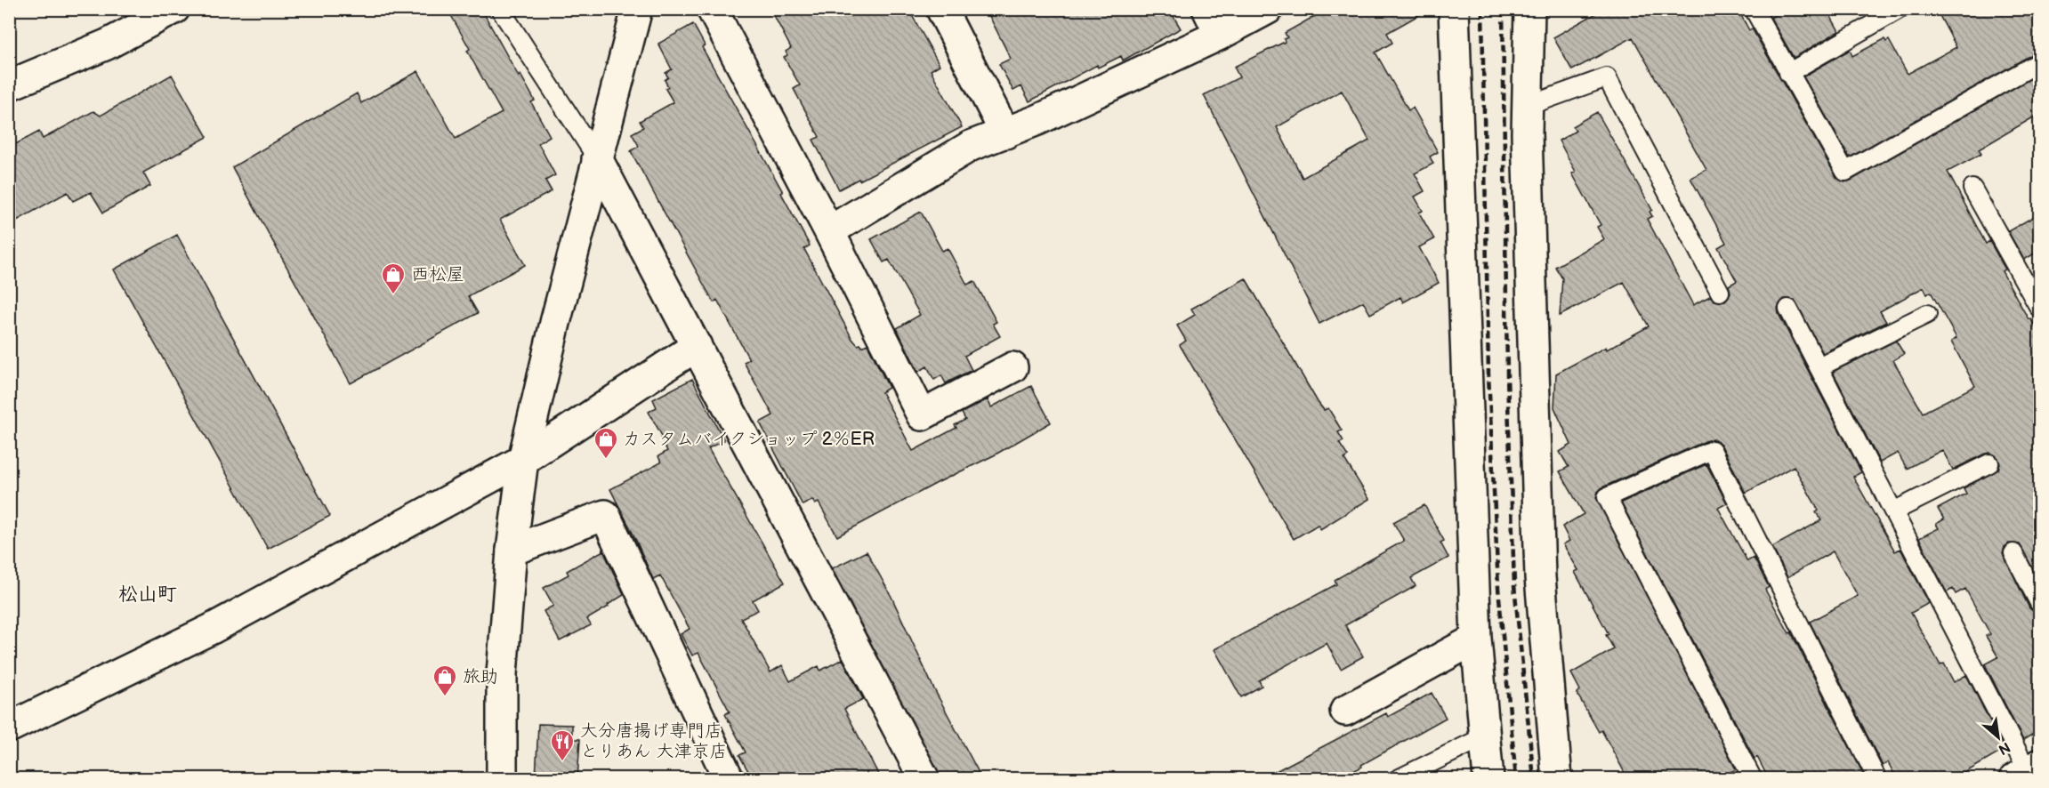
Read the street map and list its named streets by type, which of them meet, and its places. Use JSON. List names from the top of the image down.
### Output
{
  "districts": ["松山町"],
  "places": {
    "shop": ["西松屋", "カスタムバイクショップ 2％ER", "旅助"],
    "restaurant": ["大分唐揚げ専門店 とりあん 大津京店"]
  },
  "north": "bottom right"
}
